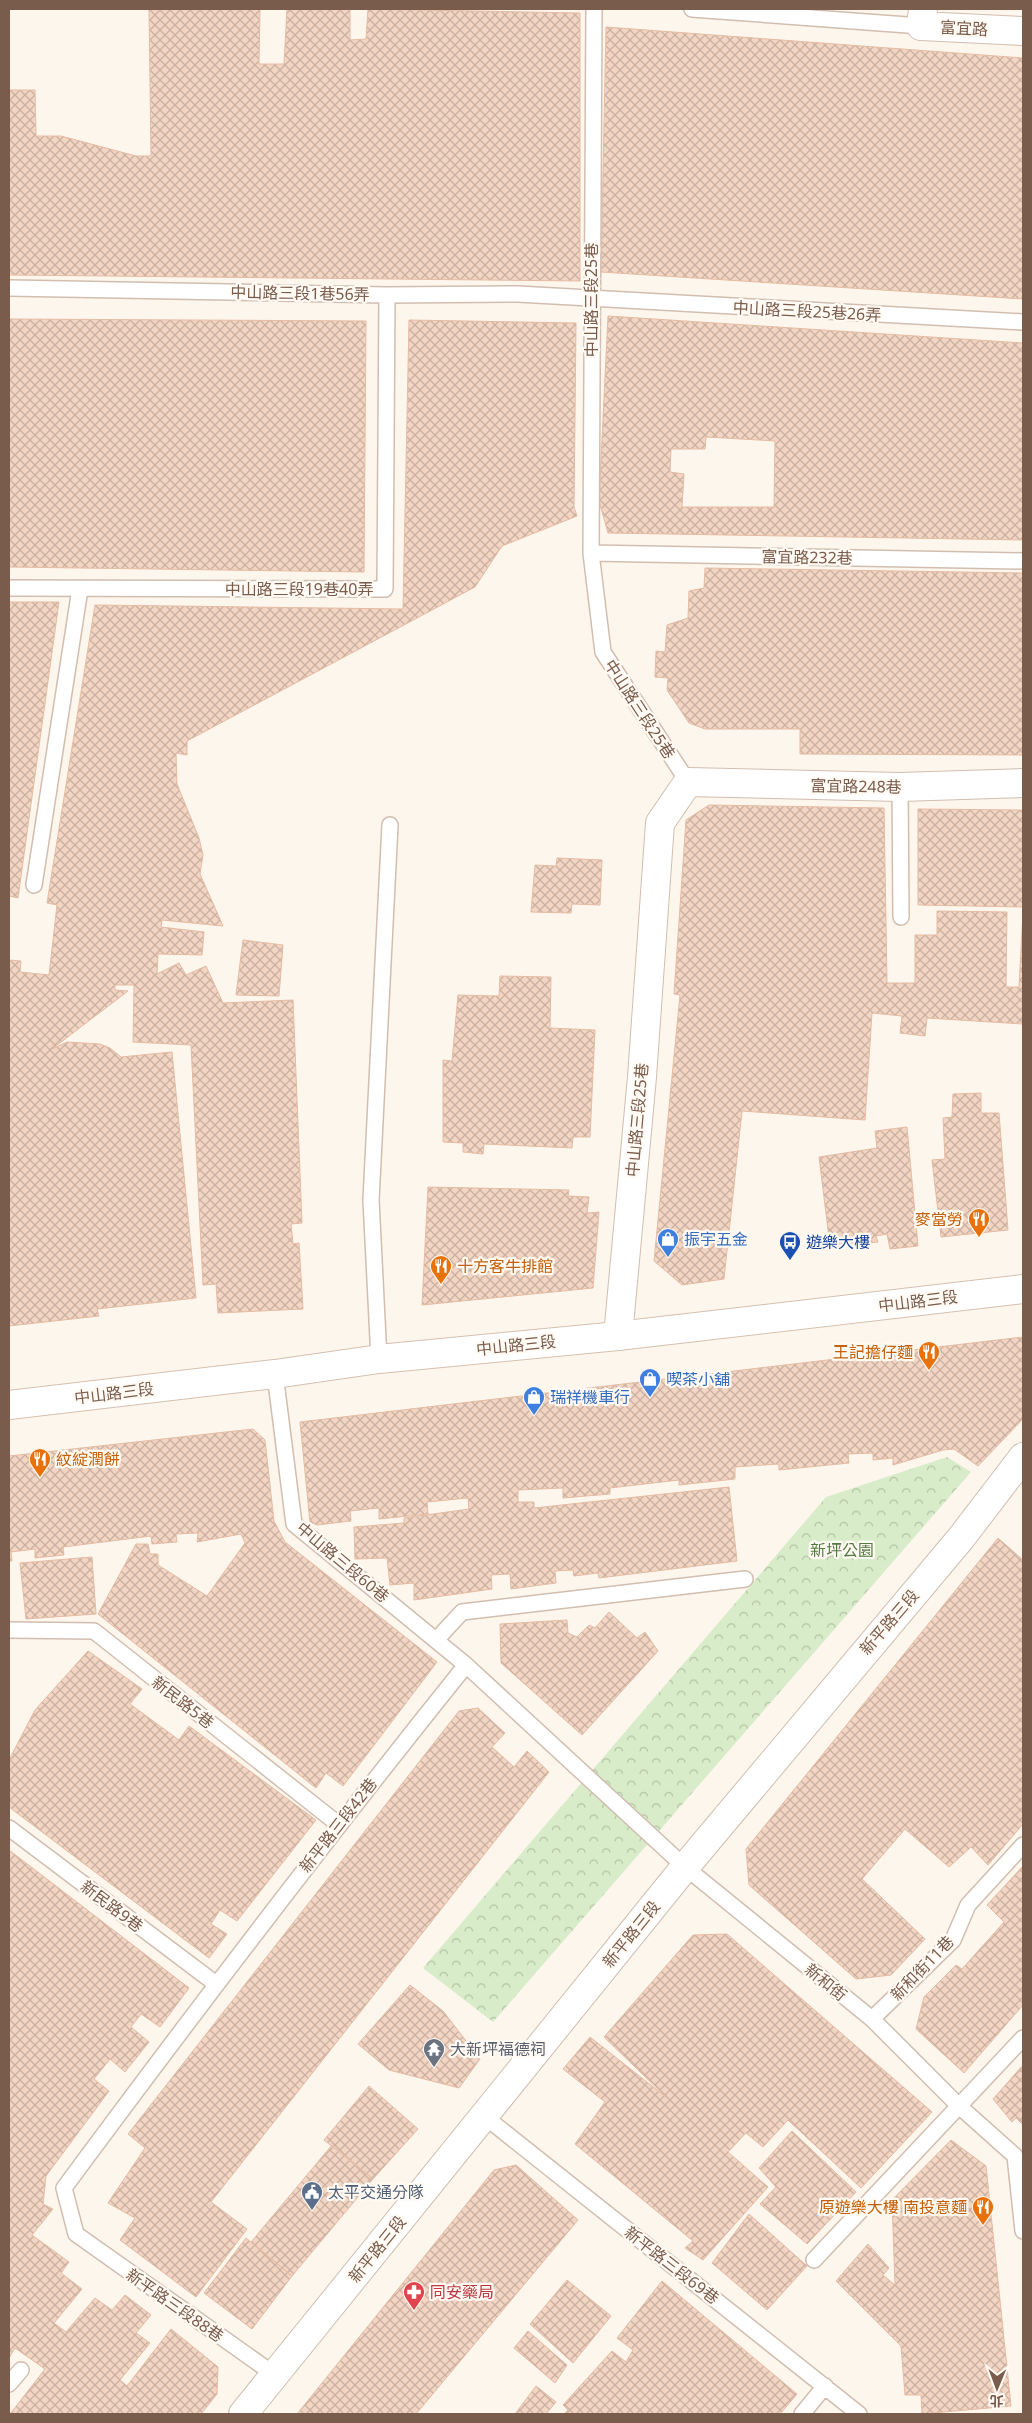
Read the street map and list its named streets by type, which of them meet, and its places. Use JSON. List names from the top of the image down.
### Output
{
  "streets": {
    "street": [
      "富宜路",
      "中山路三段25巷",
      "富宜路248巷",
      "中山路三段",
      "新平路三段"
    ],
    "lane": [
      "中山路三段1巷56弄",
      "中山路三段25巷26弄",
      "富宜路232巷",
      "中山路三段19巷40弄",
      "中山路三段60巷",
      "新民路5巷",
      "新平路三段42巷",
      "新民路9巷",
      "新和街11巷",
      "新和街",
      "新平路三段69巷",
      "新平路三段88巷"
    ]
  },
  "crossings": [
    ["中山路三段1巷56弄", "中山路三段25巷"],
    ["中山路三段1巷56弄", "中山路三段25巷26弄"],
    ["中山路三段1巷56弄", "中山路三段19巷40弄"],
    ["中山路三段25巷", "中山路三段25巷26弄"],
    ["中山路三段25巷", "富宜路232巷"],
    ["中山路三段25巷", "富宜路248巷"],
    ["中山路三段25巷", "中山路三段"],
    ["中山路三段", "中山路三段60巷"],
    ["中山路三段60巷", "新平路三段42巷"],
    ["新平路三段", "新和街"],
    ["新平路三段", "新平路三段69巷"],
    ["新平路三段", "新平路三段88巷"],
    ["新民路5巷", "新平路三段42巷"],
    ["新平路三段42巷", "新民路9巷"],
    ["新平路三段42巷", "新平路三段88巷"],
    ["新和街11巷", "新和街"]
  ],
  "parks": ["新坪公園"],
  "places": {
    "restaurant": [
      "麥當勞",
      "十方客牛排館",
      "王記擔仔麵",
      "紋綻潤餅",
      "原遊樂大樓 南投意麵"
    ],
    "shop": ["振宇五金", "喫茶小舖", "瑞祥機車行"],
    "bus stop": ["遊樂大樓"],
    "temple": ["大新坪福德祠"],
    "public building": ["太平交通分隊"],
    "pharmacy": ["同安藥局"]
  },
  "north": "bottom"
}
